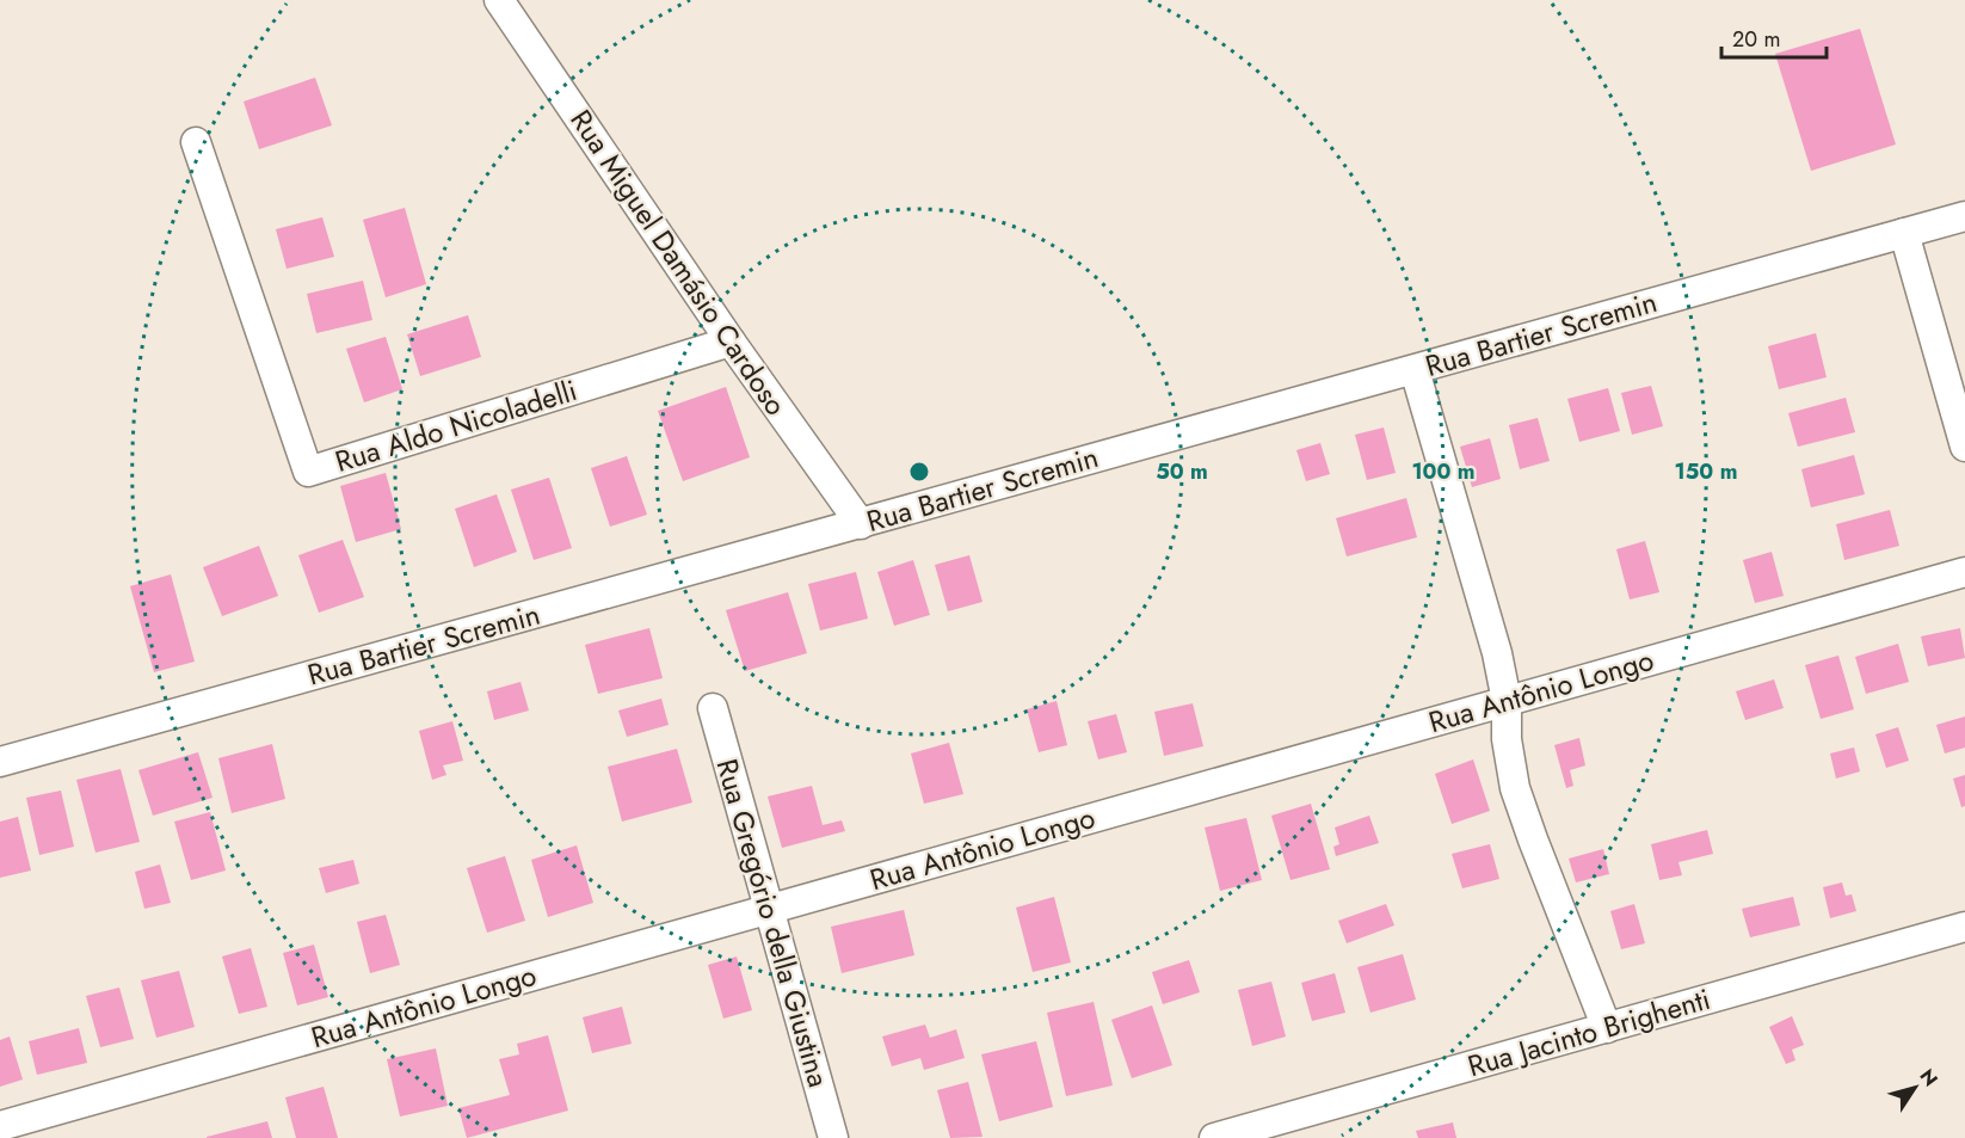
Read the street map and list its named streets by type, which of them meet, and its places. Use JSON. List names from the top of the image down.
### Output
{
  "streets": {
    "street": [
      "Rua Miguel Damásio Cardoso",
      "Rua Bartier Scremin",
      "Rua Aldo Nicoladelli",
      "Rua Antônio Longo",
      "Rua Gregório della Giustina",
      "Rua Jacinto Brighenti"
    ]
  },
  "crossings": [
    ["Rua Miguel Damásio Cardoso", "Rua Bartier Scremin"],
    ["Rua Miguel Damásio Cardoso", "Rua Aldo Nicoladelli"],
    ["Rua Antônio Longo", "Rua Gregório della Giustina"]
  ],
  "scale_bar": "20 m",
  "north": "top right",
  "rings": ["50 m", "100 m", "150 m"]
}
